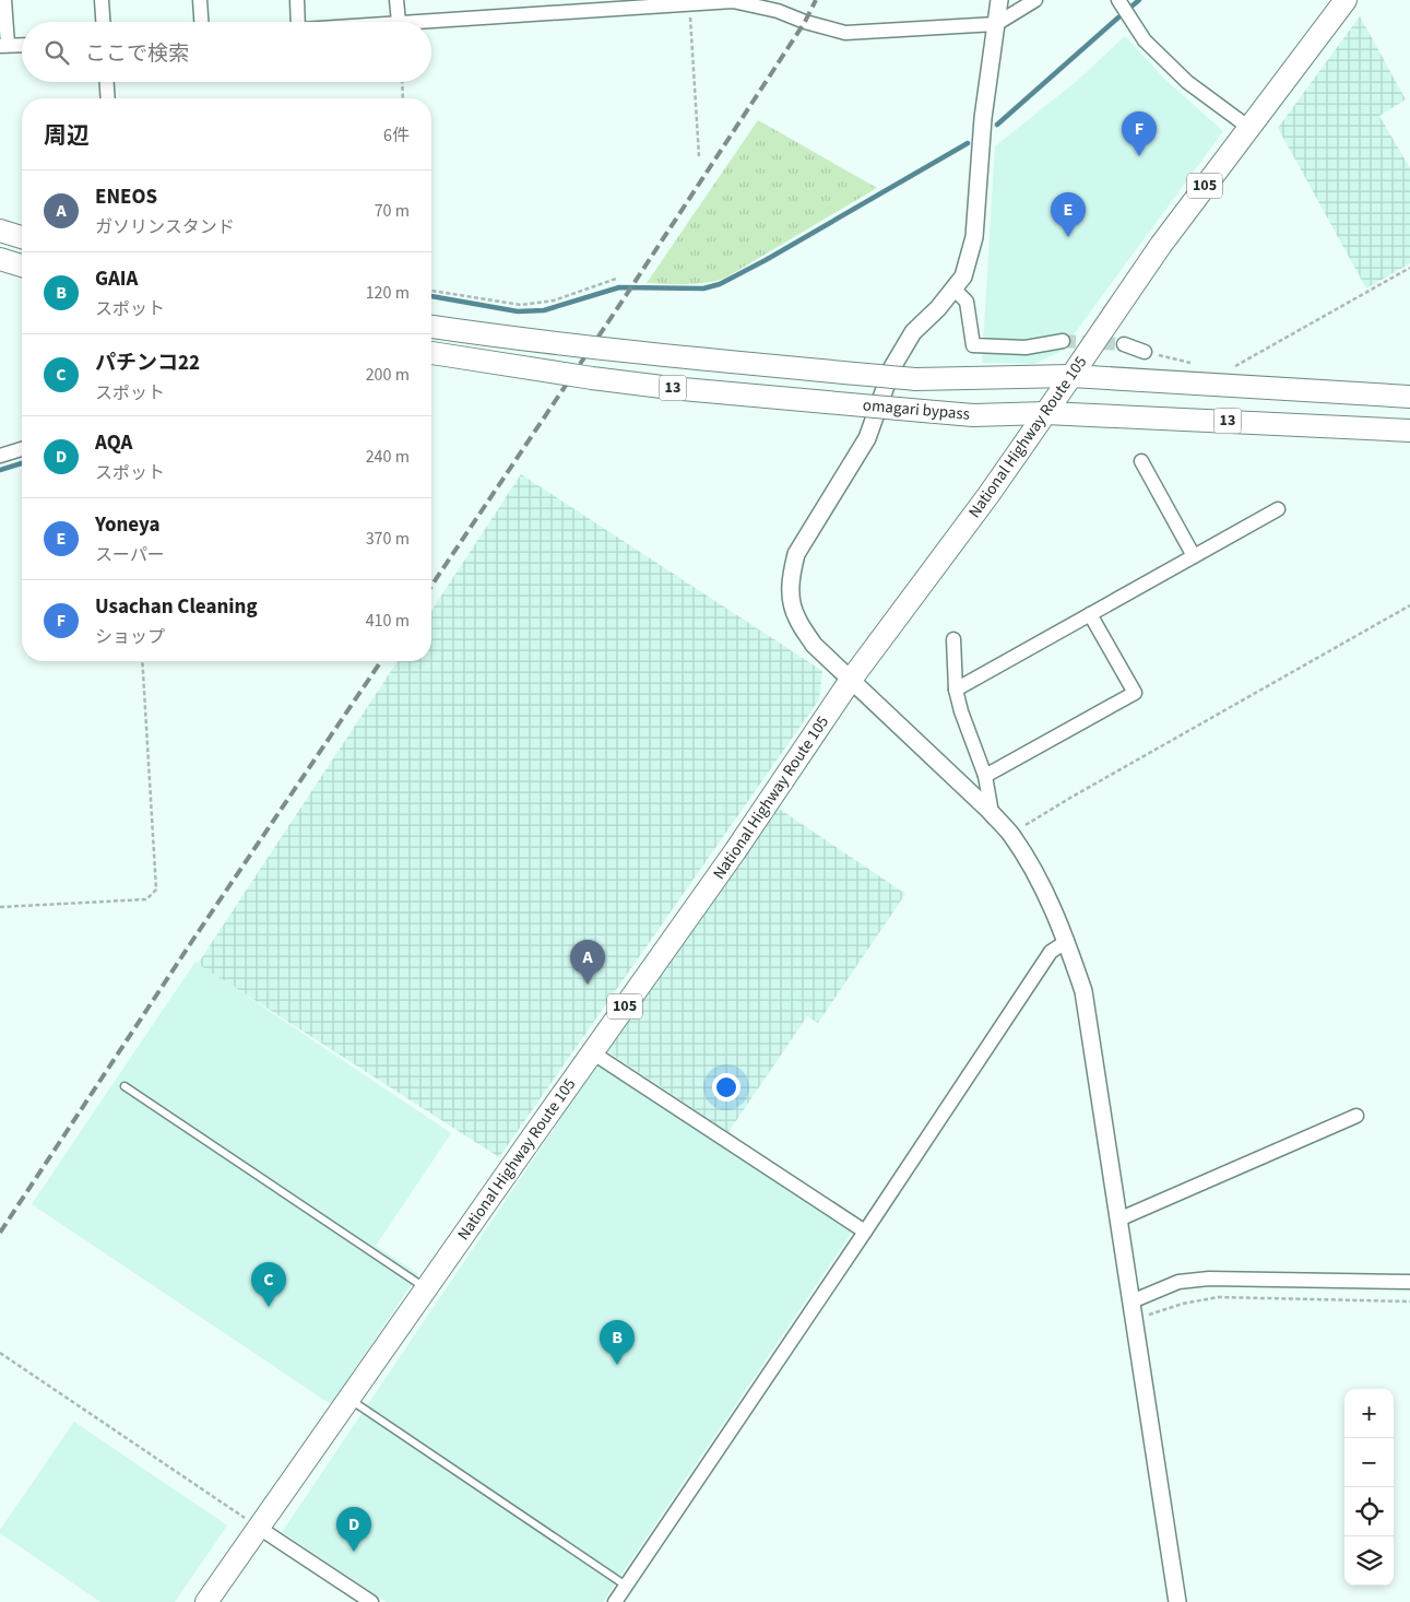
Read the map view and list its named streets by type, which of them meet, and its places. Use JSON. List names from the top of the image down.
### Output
{
  "streets": {
    "highway": [
      "105",
      "13",
      "omagari bypass",
      "National Highway Route 105"
    ]
  },
  "crossings": [
    ["omagari bypass", "National Highway Route 105"]
  ],
  "page": {
    "search": "ここで検索",
    "heading": ["周辺", "6件"],
    "pins": [
      "F",
      "E",
      "A",
      "C",
      "B",
      "D"
    ],
    "list": [
      {
        "mark": "A",
        "name": "ENEOS",
        "note": "ガソリンスタンド",
        "value": "70 m"
      },
      {
        "mark": "B",
        "name": "GAIA",
        "note": "スポット",
        "value": "120 m"
      },
      {
        "mark": "C",
        "name": "パチンコ22",
        "note": "スポット",
        "value": "200 m"
      },
      {
        "mark": "D",
        "name": "AQA",
        "note": "スポット",
        "value": "240 m"
      },
      {
        "mark": "E",
        "name": "Yoneya",
        "note": "スーパー",
        "value": "370 m"
      },
      {
        "mark": "F",
        "name": "Usachan Cleaning",
        "note": "ショップ",
        "value": "410 m"
      }
    ],
    "map_buttons": ["+", "−"]
  }
}
